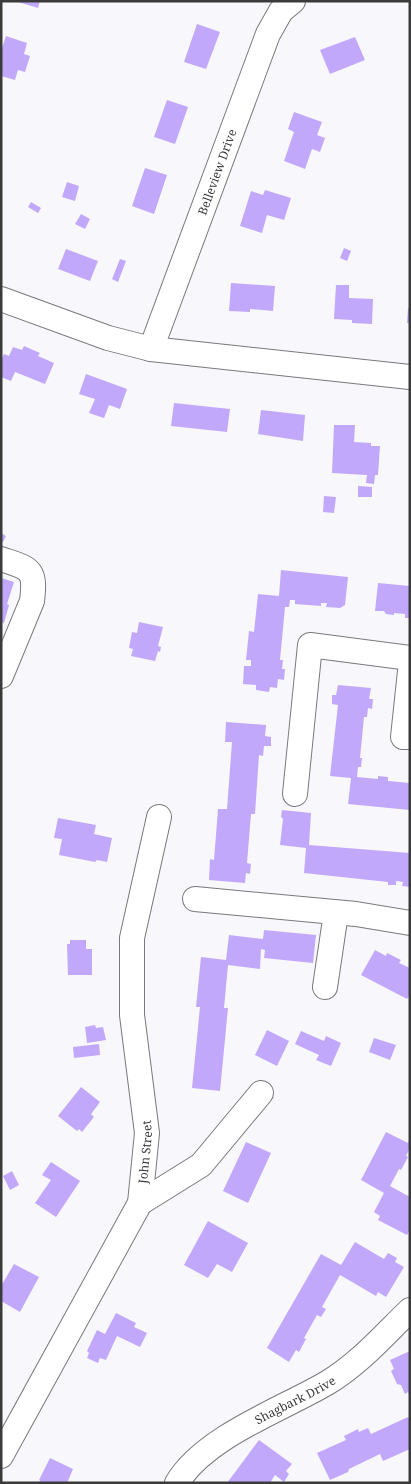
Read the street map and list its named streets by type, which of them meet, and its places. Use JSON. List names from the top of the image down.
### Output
{
  "streets": {
    "street": ["Belleview Drive", "John Street", "Shagbark Drive"]
  }
}
